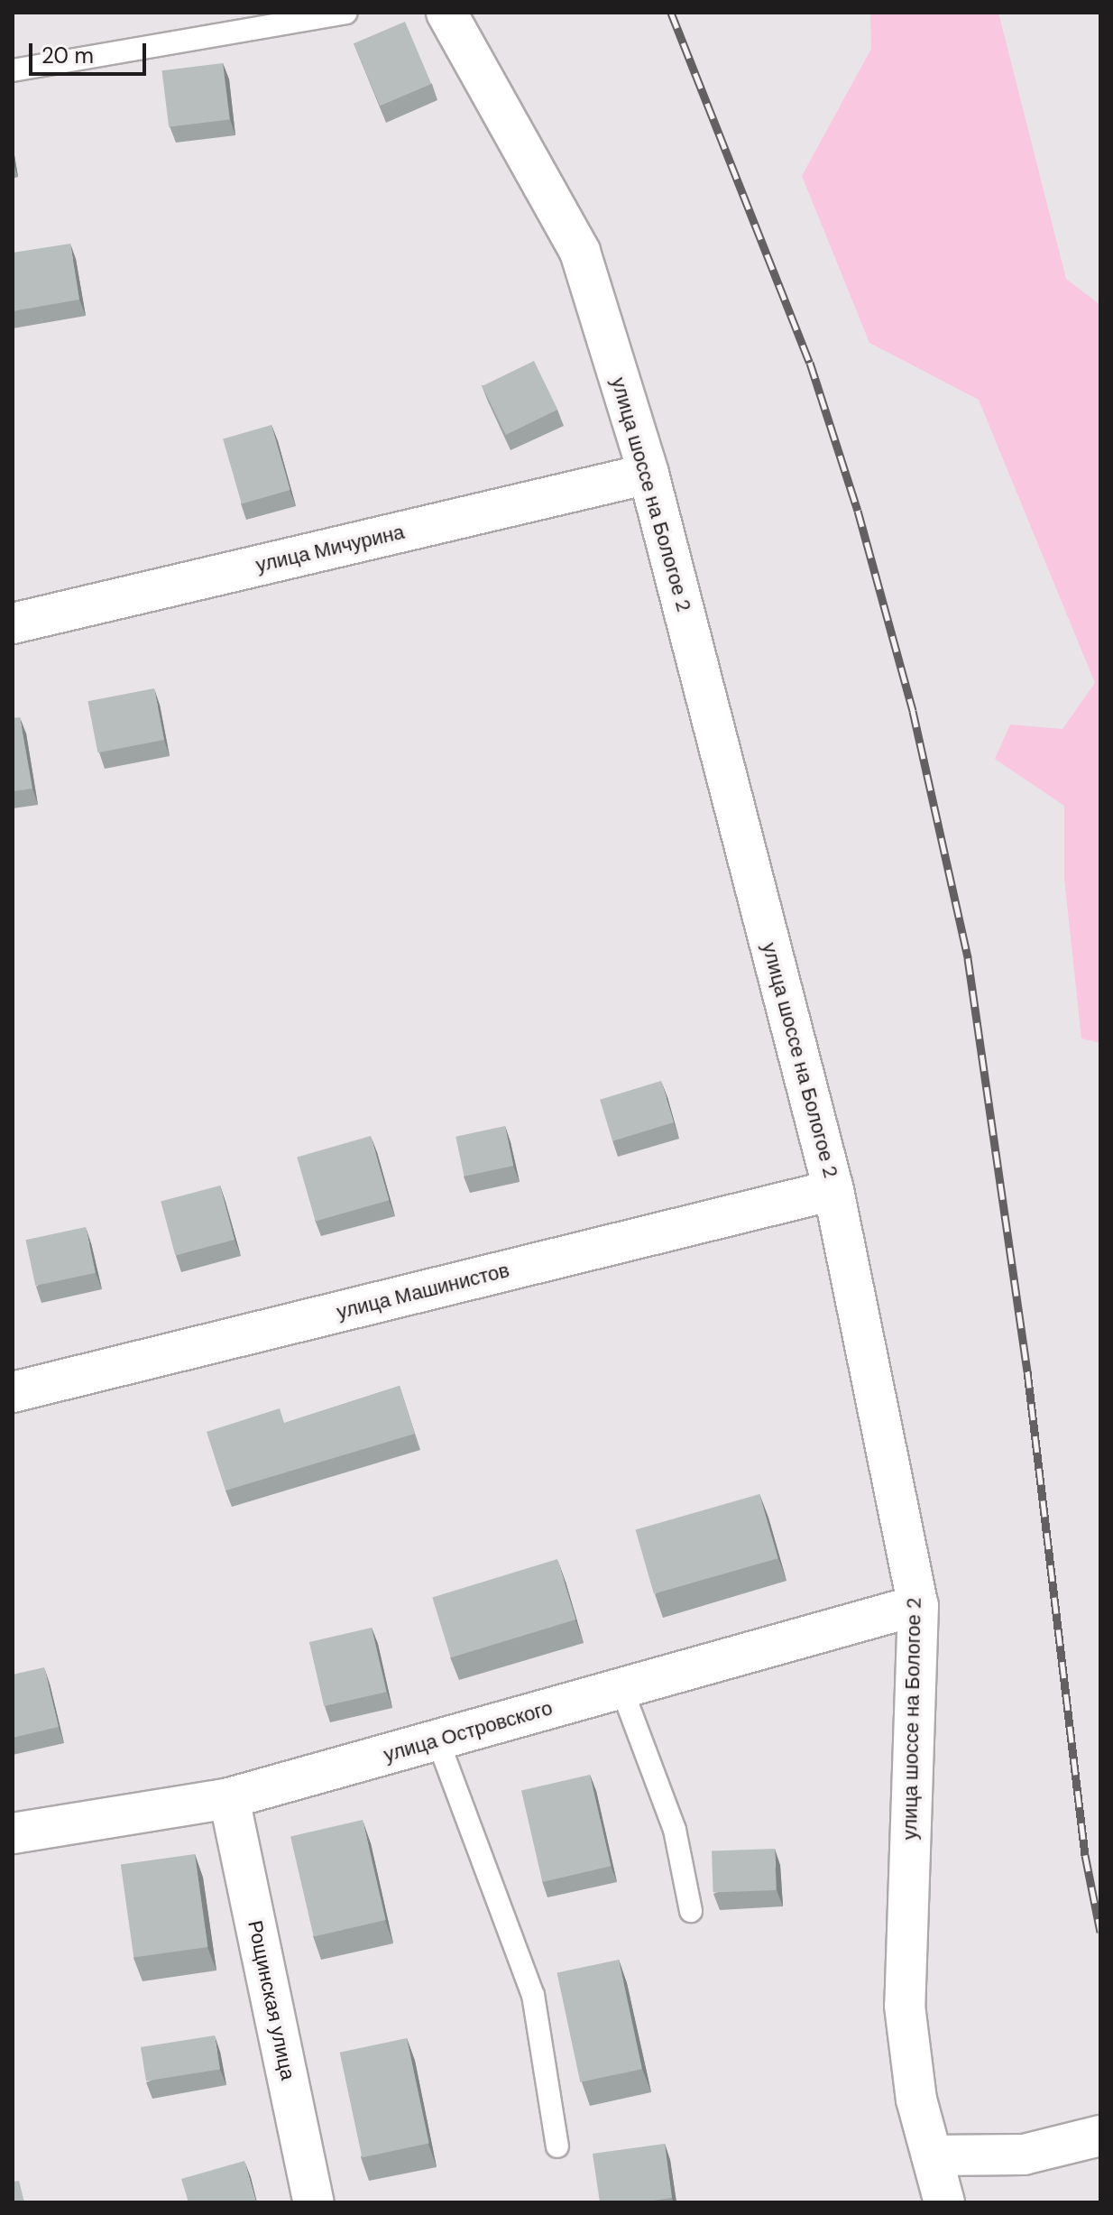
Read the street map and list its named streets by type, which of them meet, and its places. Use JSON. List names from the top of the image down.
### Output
{
  "streets": {
    "street": [
      "улица шоссе на Бологое 2",
      "улица Мичурина",
      "улица Машинистов",
      "улица Островского",
      "Рощинская улица"
    ]
  },
  "crossings": [
    ["улица шоссе на Бологое 2", "улица Мичурина"],
    ["улица шоссе на Бологое 2", "улица Машинистов"],
    ["улица шоссе на Бологое 2", "улица Островского"],
    ["улица Островского", "Рощинская улица"]
  ],
  "scale_bar": "20 m"
}
